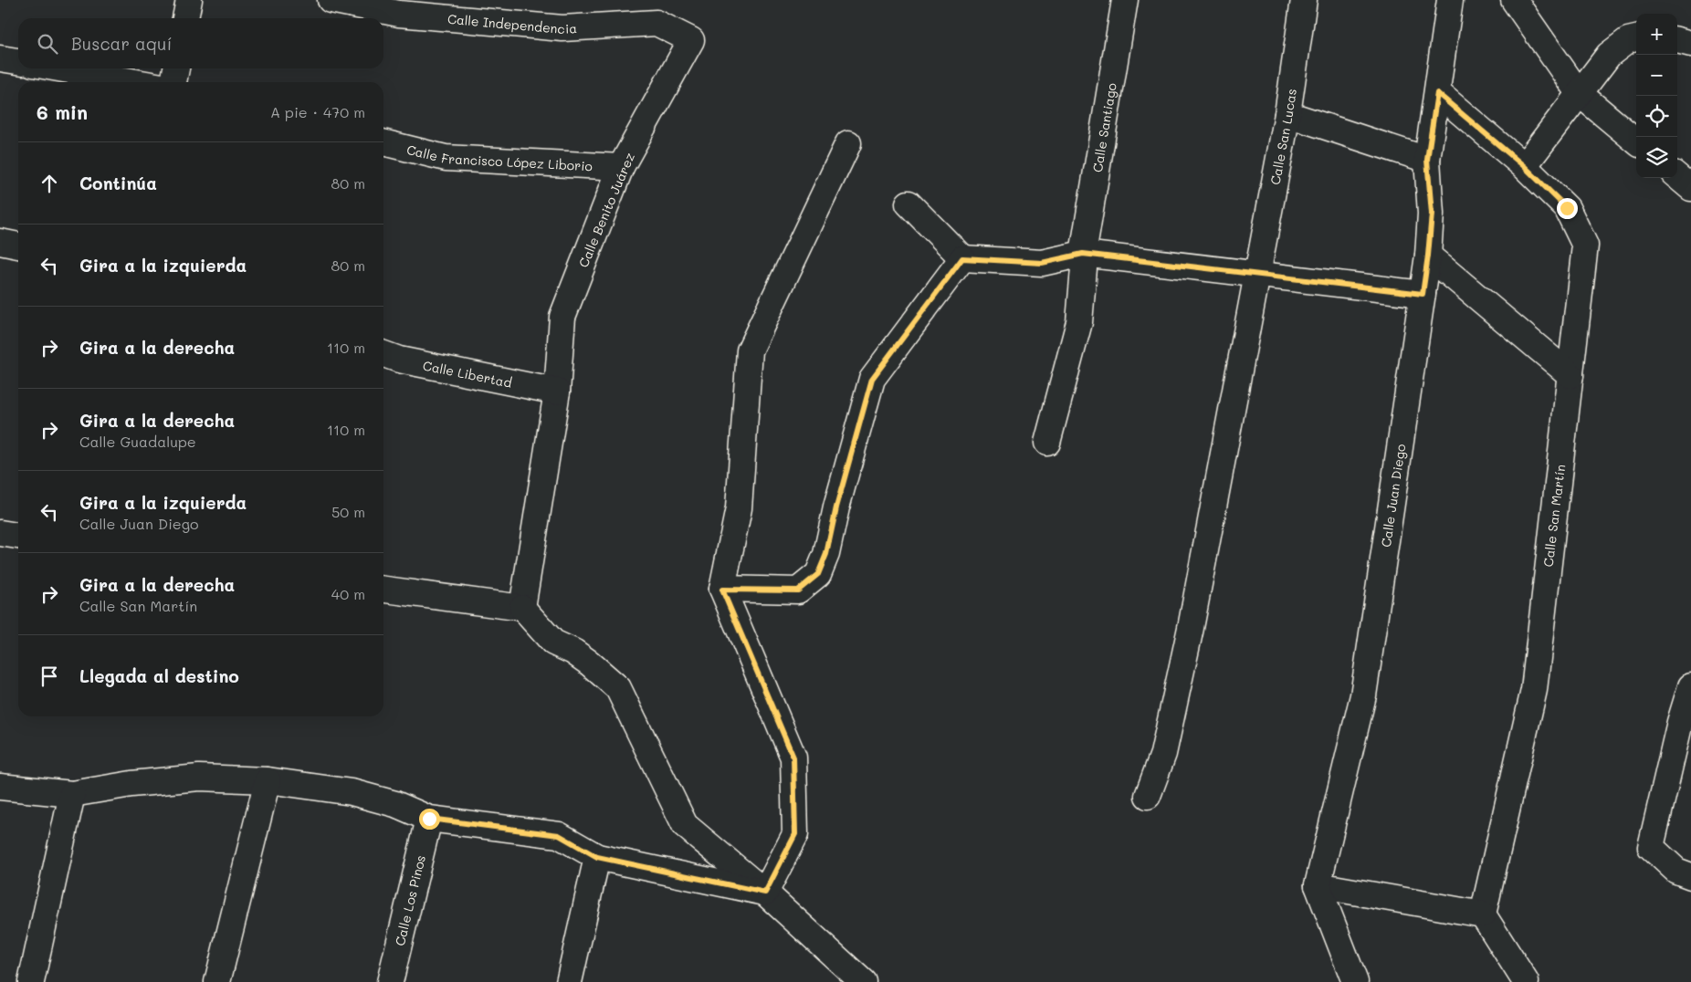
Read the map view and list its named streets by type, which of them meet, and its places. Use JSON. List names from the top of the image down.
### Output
{
  "streets": {
    "street": [
      "Calle Independencia",
      "Calle Santiago",
      "Calle San Lucas",
      "Calle Francisco López Liborio",
      "Calle Benito Juárez",
      "Calle Libertad",
      "Calle Juan Diego",
      "Calle San Martín",
      "Calle Los Pinos"
    ]
  },
  "crossings": [
    ["Calle Independencia", "Calle Benito Juárez"],
    ["Calle Francisco López Liborio", "Calle Benito Juárez"],
    ["Calle Benito Juárez", "Calle Libertad"],
    ["Calle Juan Diego", "Calle San Martín"]
  ],
  "page": {
    "map_buttons": ["+", "−"],
    "search": "Buscar aquí",
    "heading": ["6 min", "A pie · 470 m"],
    "list": [
      ["Continúa", "80 m"],
      ["Gira a la izquierda", "80 m"],
      ["Gira a la derecha", "110 m"],
      ["Gira a la derecha", "Calle Guadalupe", "110 m"],
      ["Gira a la izquierda", "Calle Juan Diego", "50 m"],
      ["Gira a la derecha", "Calle San Martín", "40 m"],
      "Llegada al destino"
    ]
  }
}
